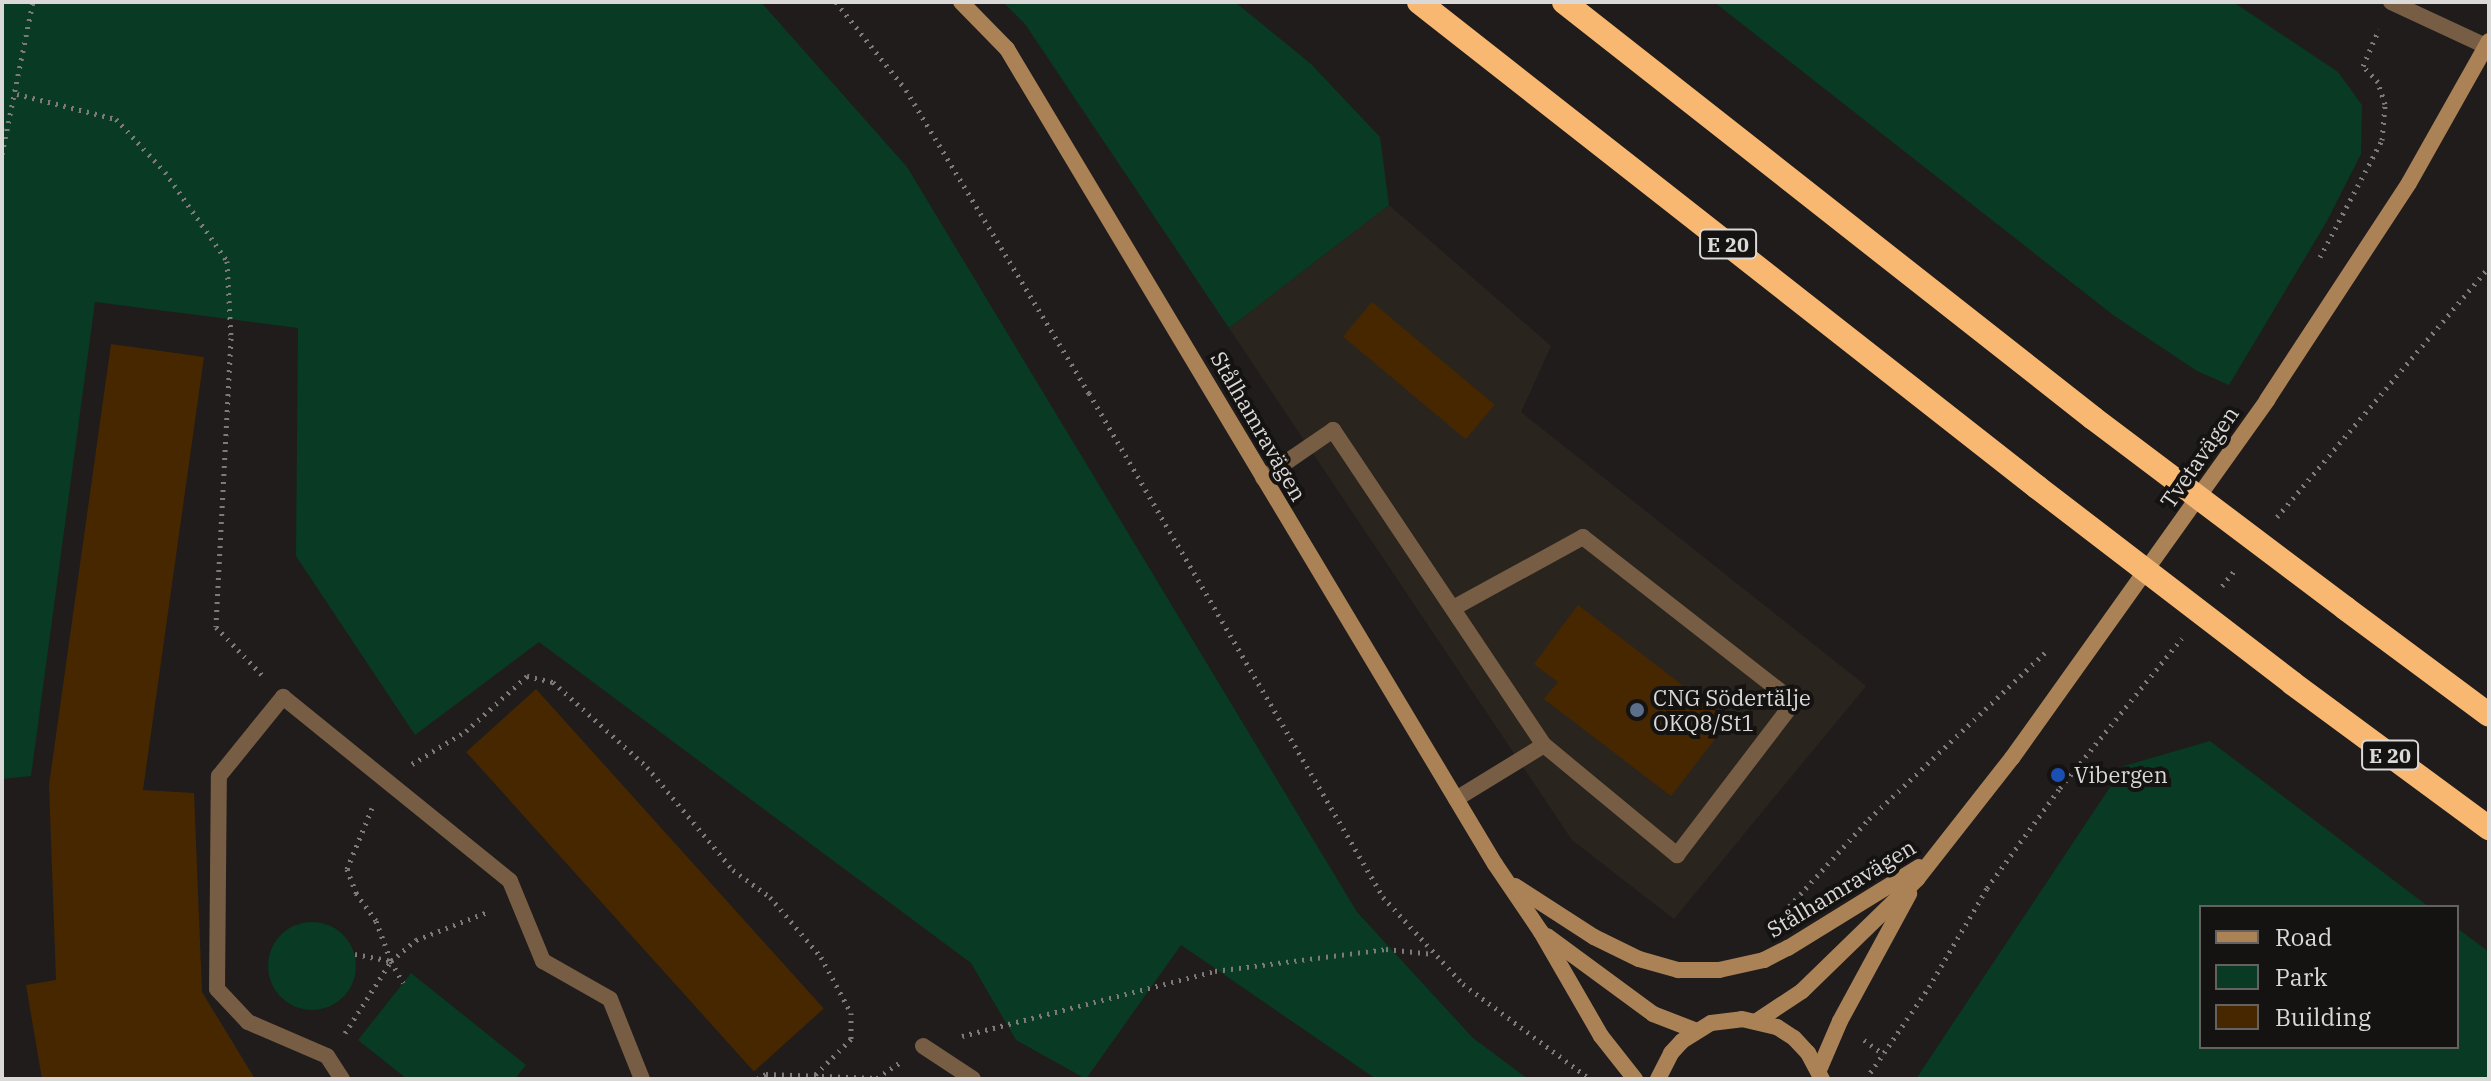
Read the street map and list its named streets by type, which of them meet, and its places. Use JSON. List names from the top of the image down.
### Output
{
  "streets": {
    "highway": ["E 20"],
    "main road": ["Stålhamravägen", "Tvetavägen"]
  },
  "crossings": [
    ["Stålhamravägen", "Tvetavägen"]
  ],
  "places": ["CNG Södertälje OKQ8/St1", "Vibergen"],
  "legend": ["Road", "Park", "Building"]
}
